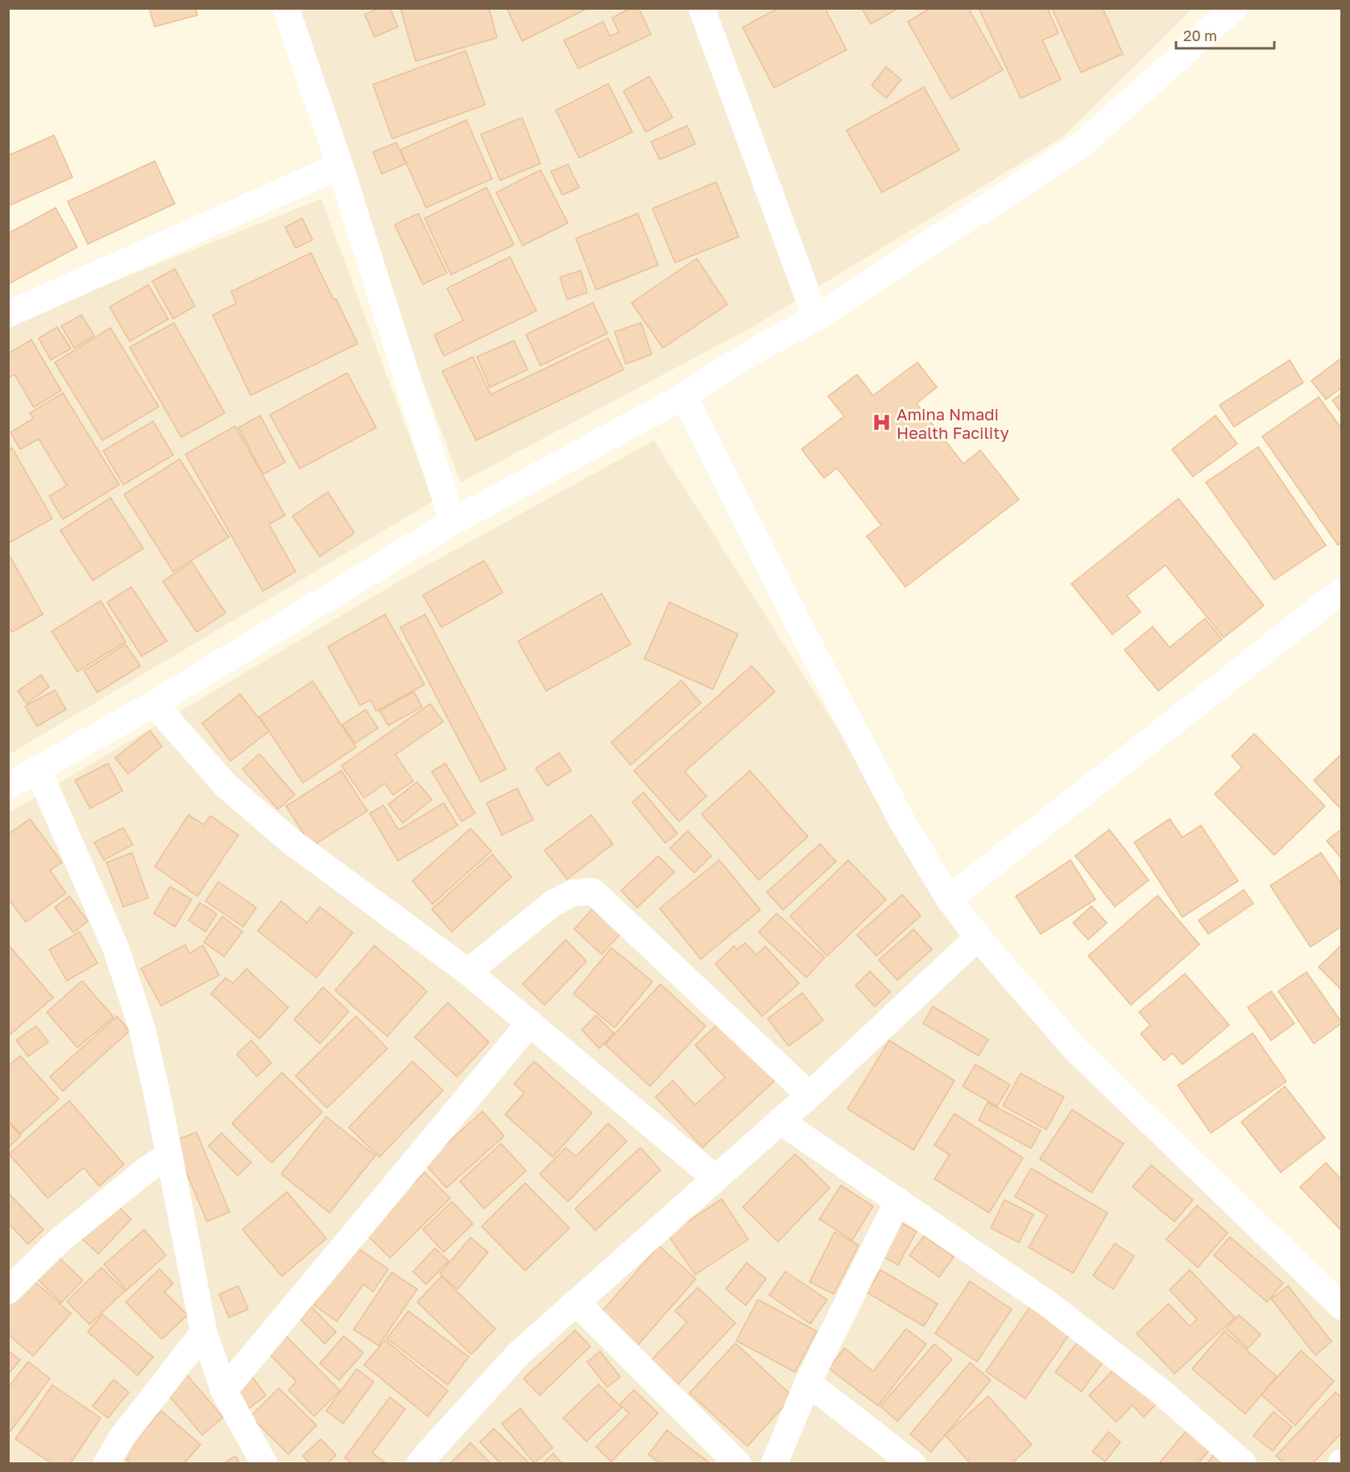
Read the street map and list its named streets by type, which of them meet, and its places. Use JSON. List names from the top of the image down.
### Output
{
  "places": {
    "hospital": ["Amina Nmadi Health Facility"]
  },
  "scale_bar": "20 m"
}
